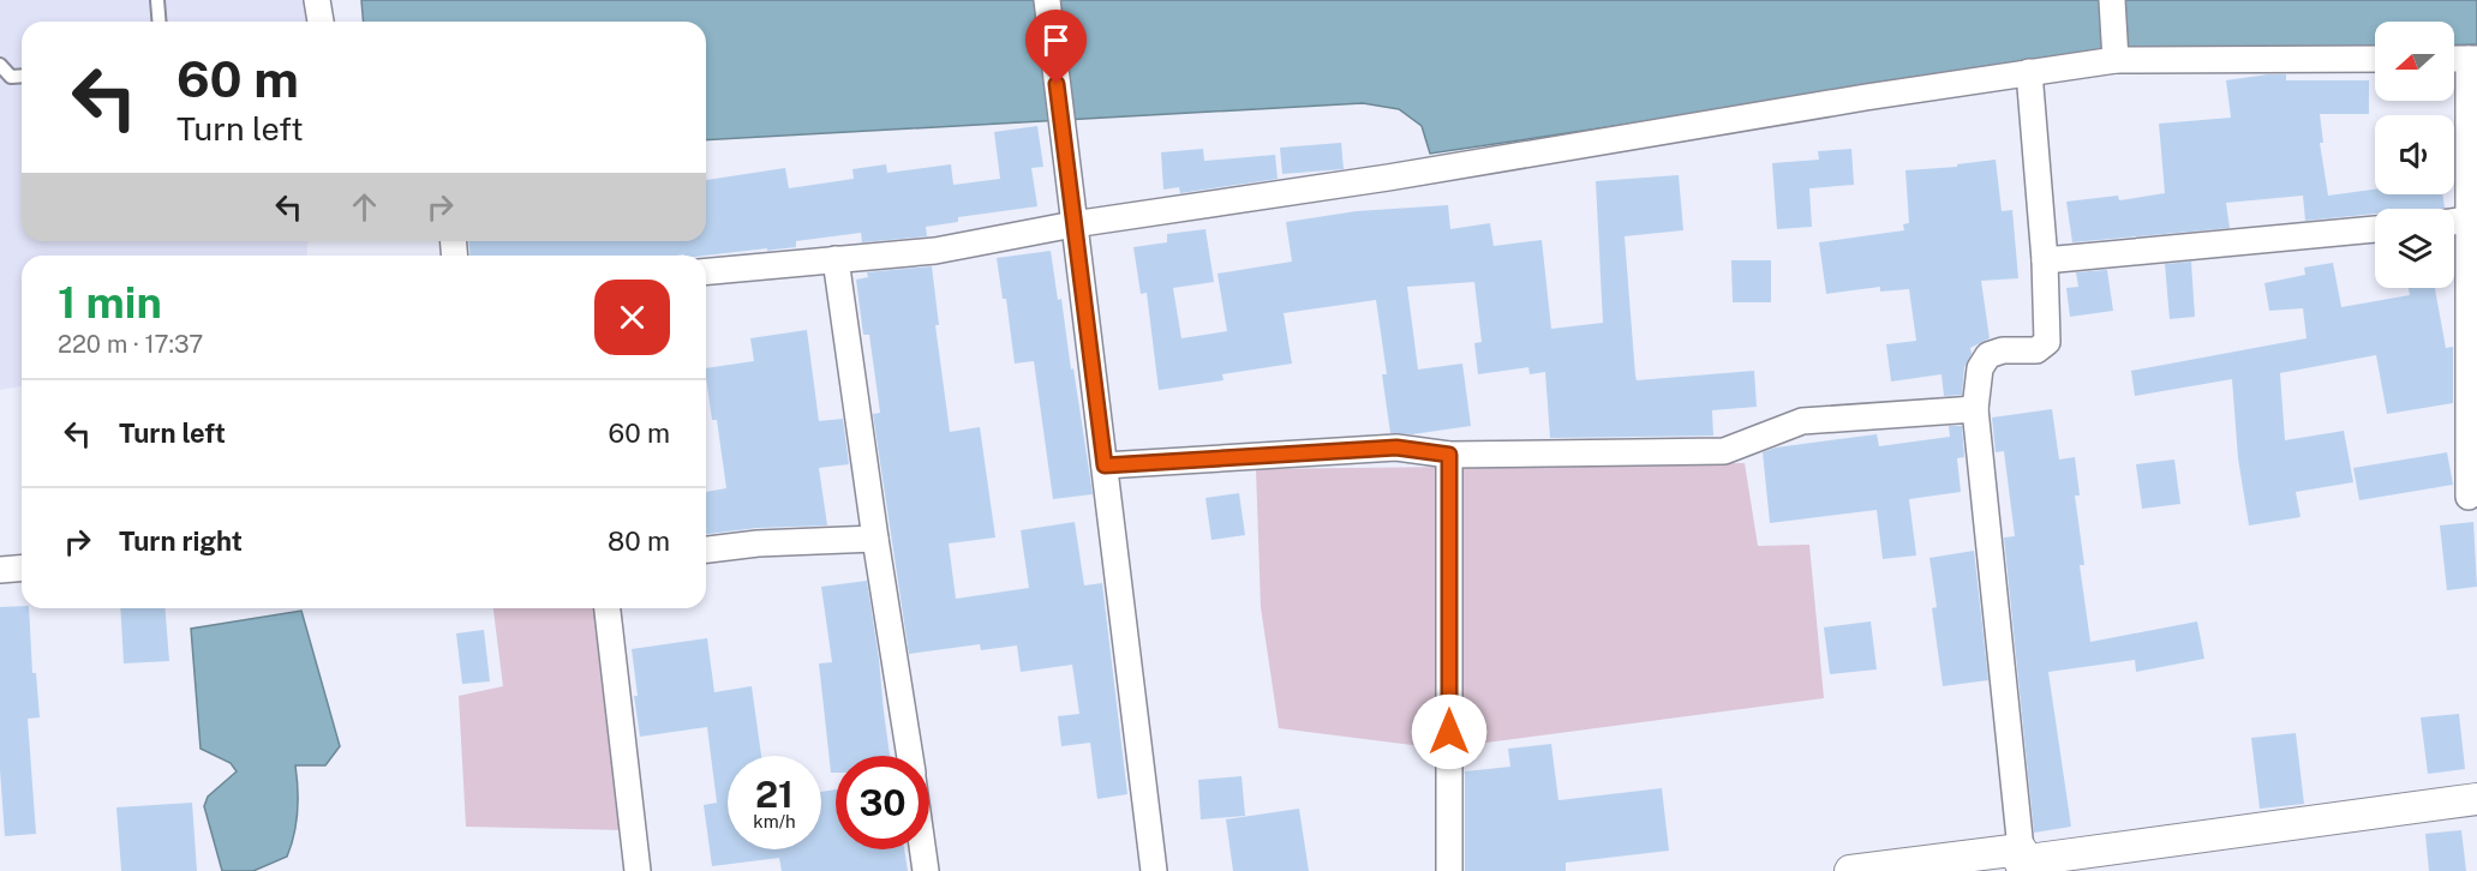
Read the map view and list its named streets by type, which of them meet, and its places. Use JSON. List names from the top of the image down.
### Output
{
  "north": "left",
  "page": {
    "turn": ["60 m", "Turn left"],
    "heading": ["1 min", "220 m · 17:37"],
    "list": [
      {
        "name": "Turn left",
        "value": "60 m"
      },
      {
        "name": "Turn right",
        "value": "80 m"
      }
    ],
    "speed": "21 km/h",
    "limit": "30"
  }
}
